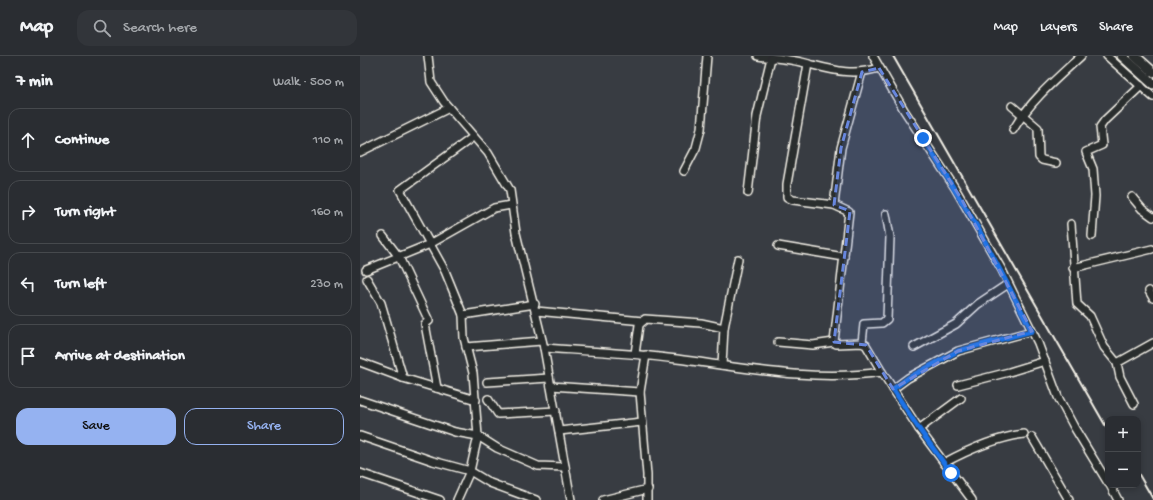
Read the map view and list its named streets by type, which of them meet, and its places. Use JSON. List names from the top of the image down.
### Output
{
  "page": {
    "header": "Map",
    "search": "Search here",
    "nav": ["Map", "Layers", "Share"],
    "heading": ["7 min", "Walk · 500 m"],
    "list": [
      ["Continue", "110 m"],
      ["Turn right", "160 m"],
      ["Turn left", "230 m"],
      "Arrive at destination"
    ],
    "buttons": ["Save", "Share"],
    "map_buttons": ["+", "−"]
  }
}
